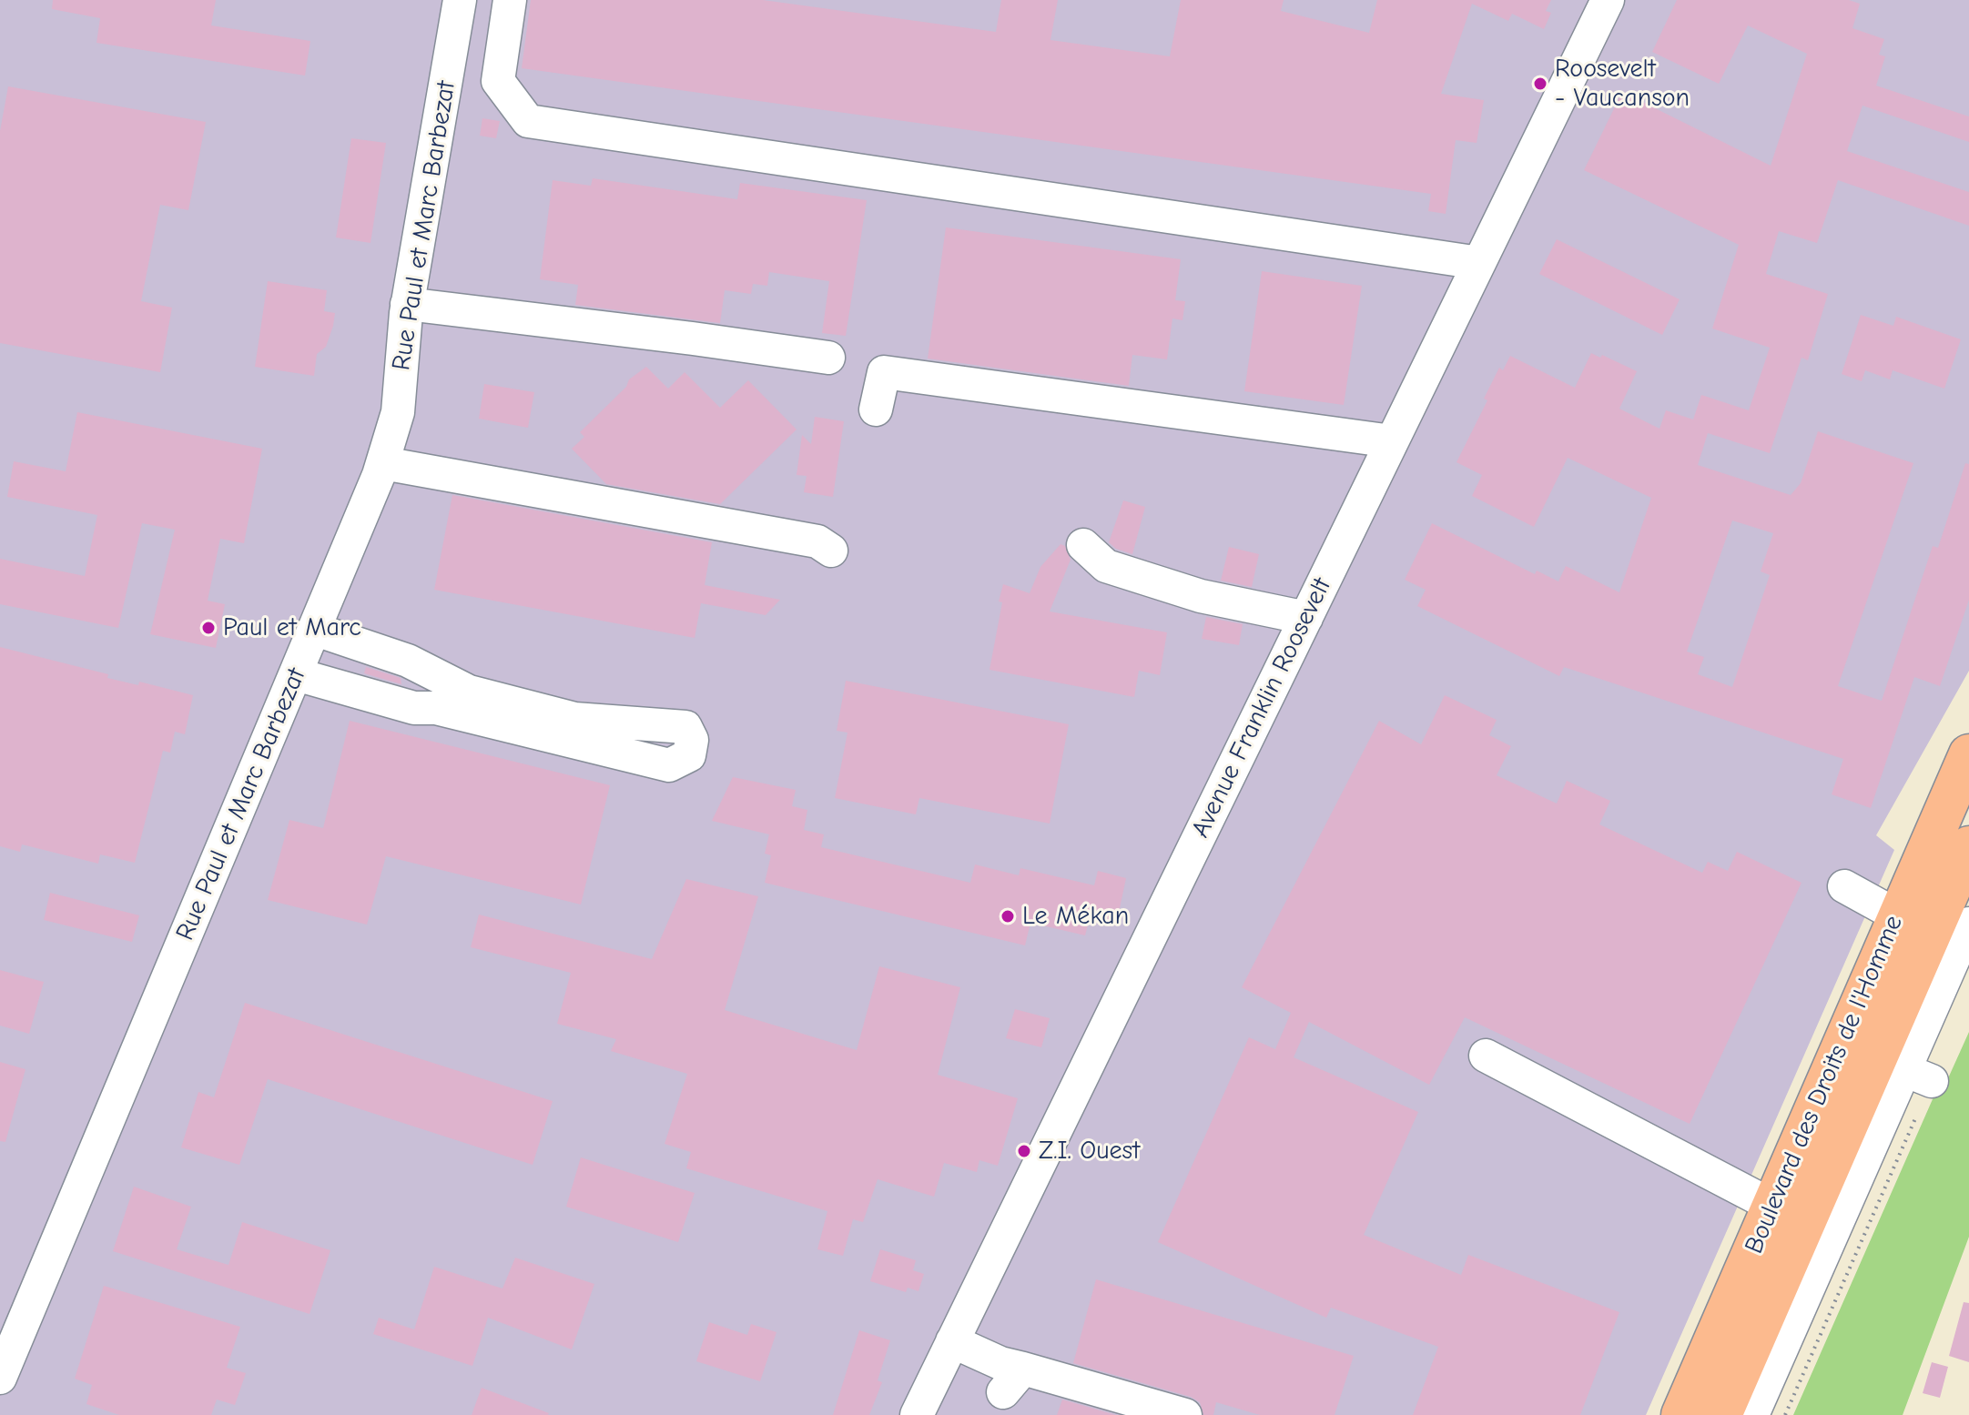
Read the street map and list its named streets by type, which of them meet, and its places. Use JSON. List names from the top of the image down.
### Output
{
  "streets": {
    "main road": ["Boulevard des Droits de l'Homme"],
    "street": ["Rue Paul et Marc Barbezat", "Avenue Franklin Roosevelt"]
  },
  "places": [
    "Roosevelt - Vaucanson",
    "Paul et Marc",
    "Le Mékan",
    "Z.I. Ouest"
  ]
}
